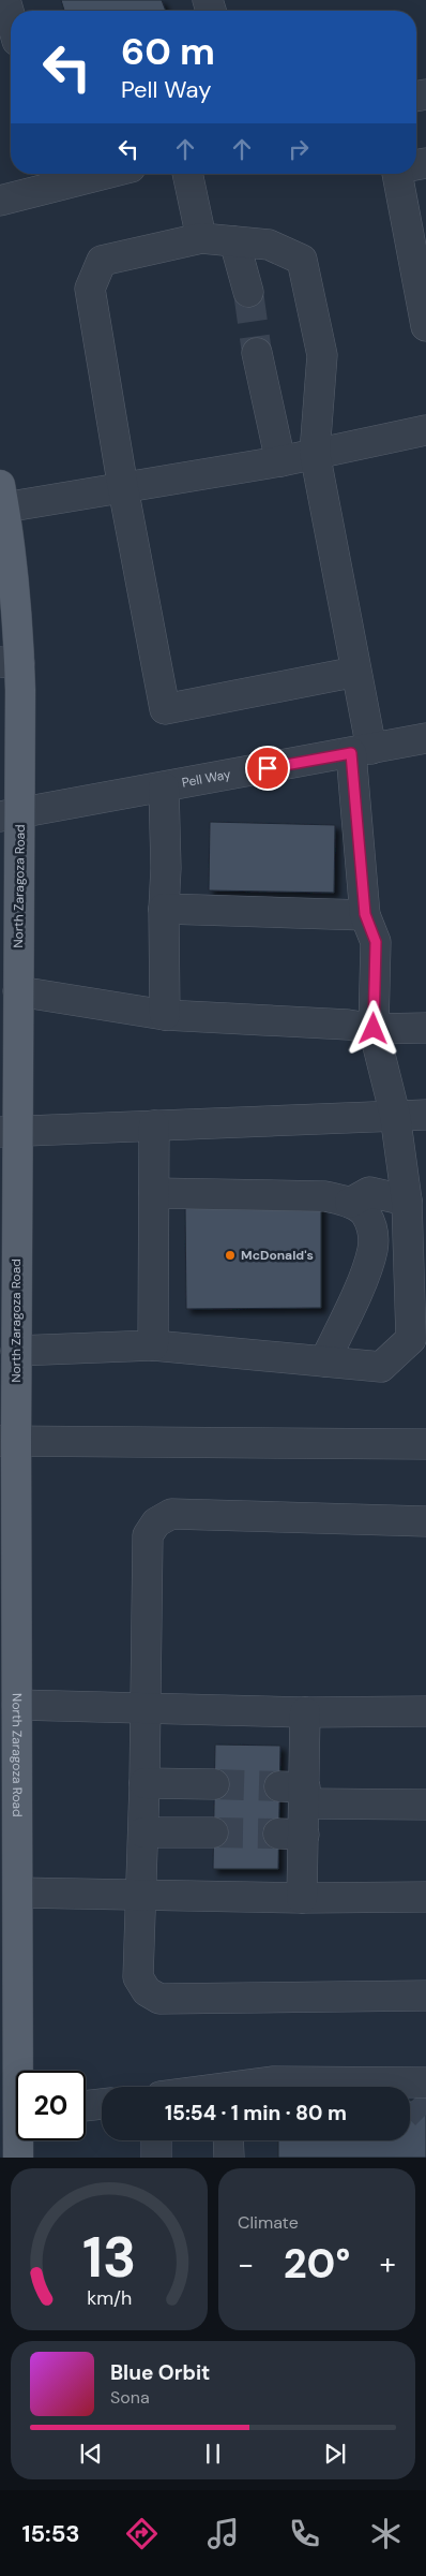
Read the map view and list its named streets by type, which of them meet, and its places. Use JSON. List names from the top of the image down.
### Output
{
  "streets": {
    "main road": ["North Zaragoza Road"],
    "street": ["Pell Way"]
  },
  "crossings": [
    ["Pell Way", "North Zaragoza Road"]
  ],
  "places": ["McDonald's"],
  "page": {
    "turn": ["60 m", "Pell Way"],
    "limit": "20",
    "trip": "15:54 · 1 min · 80 m",
    "tile": "Climate",
    "heat": ["−", "20°", "+"],
    "song": ["Blue Orbit", "Sona"],
    "tabs": "15:53",
    "gauge": ["13", "km/h"]
  }
}
